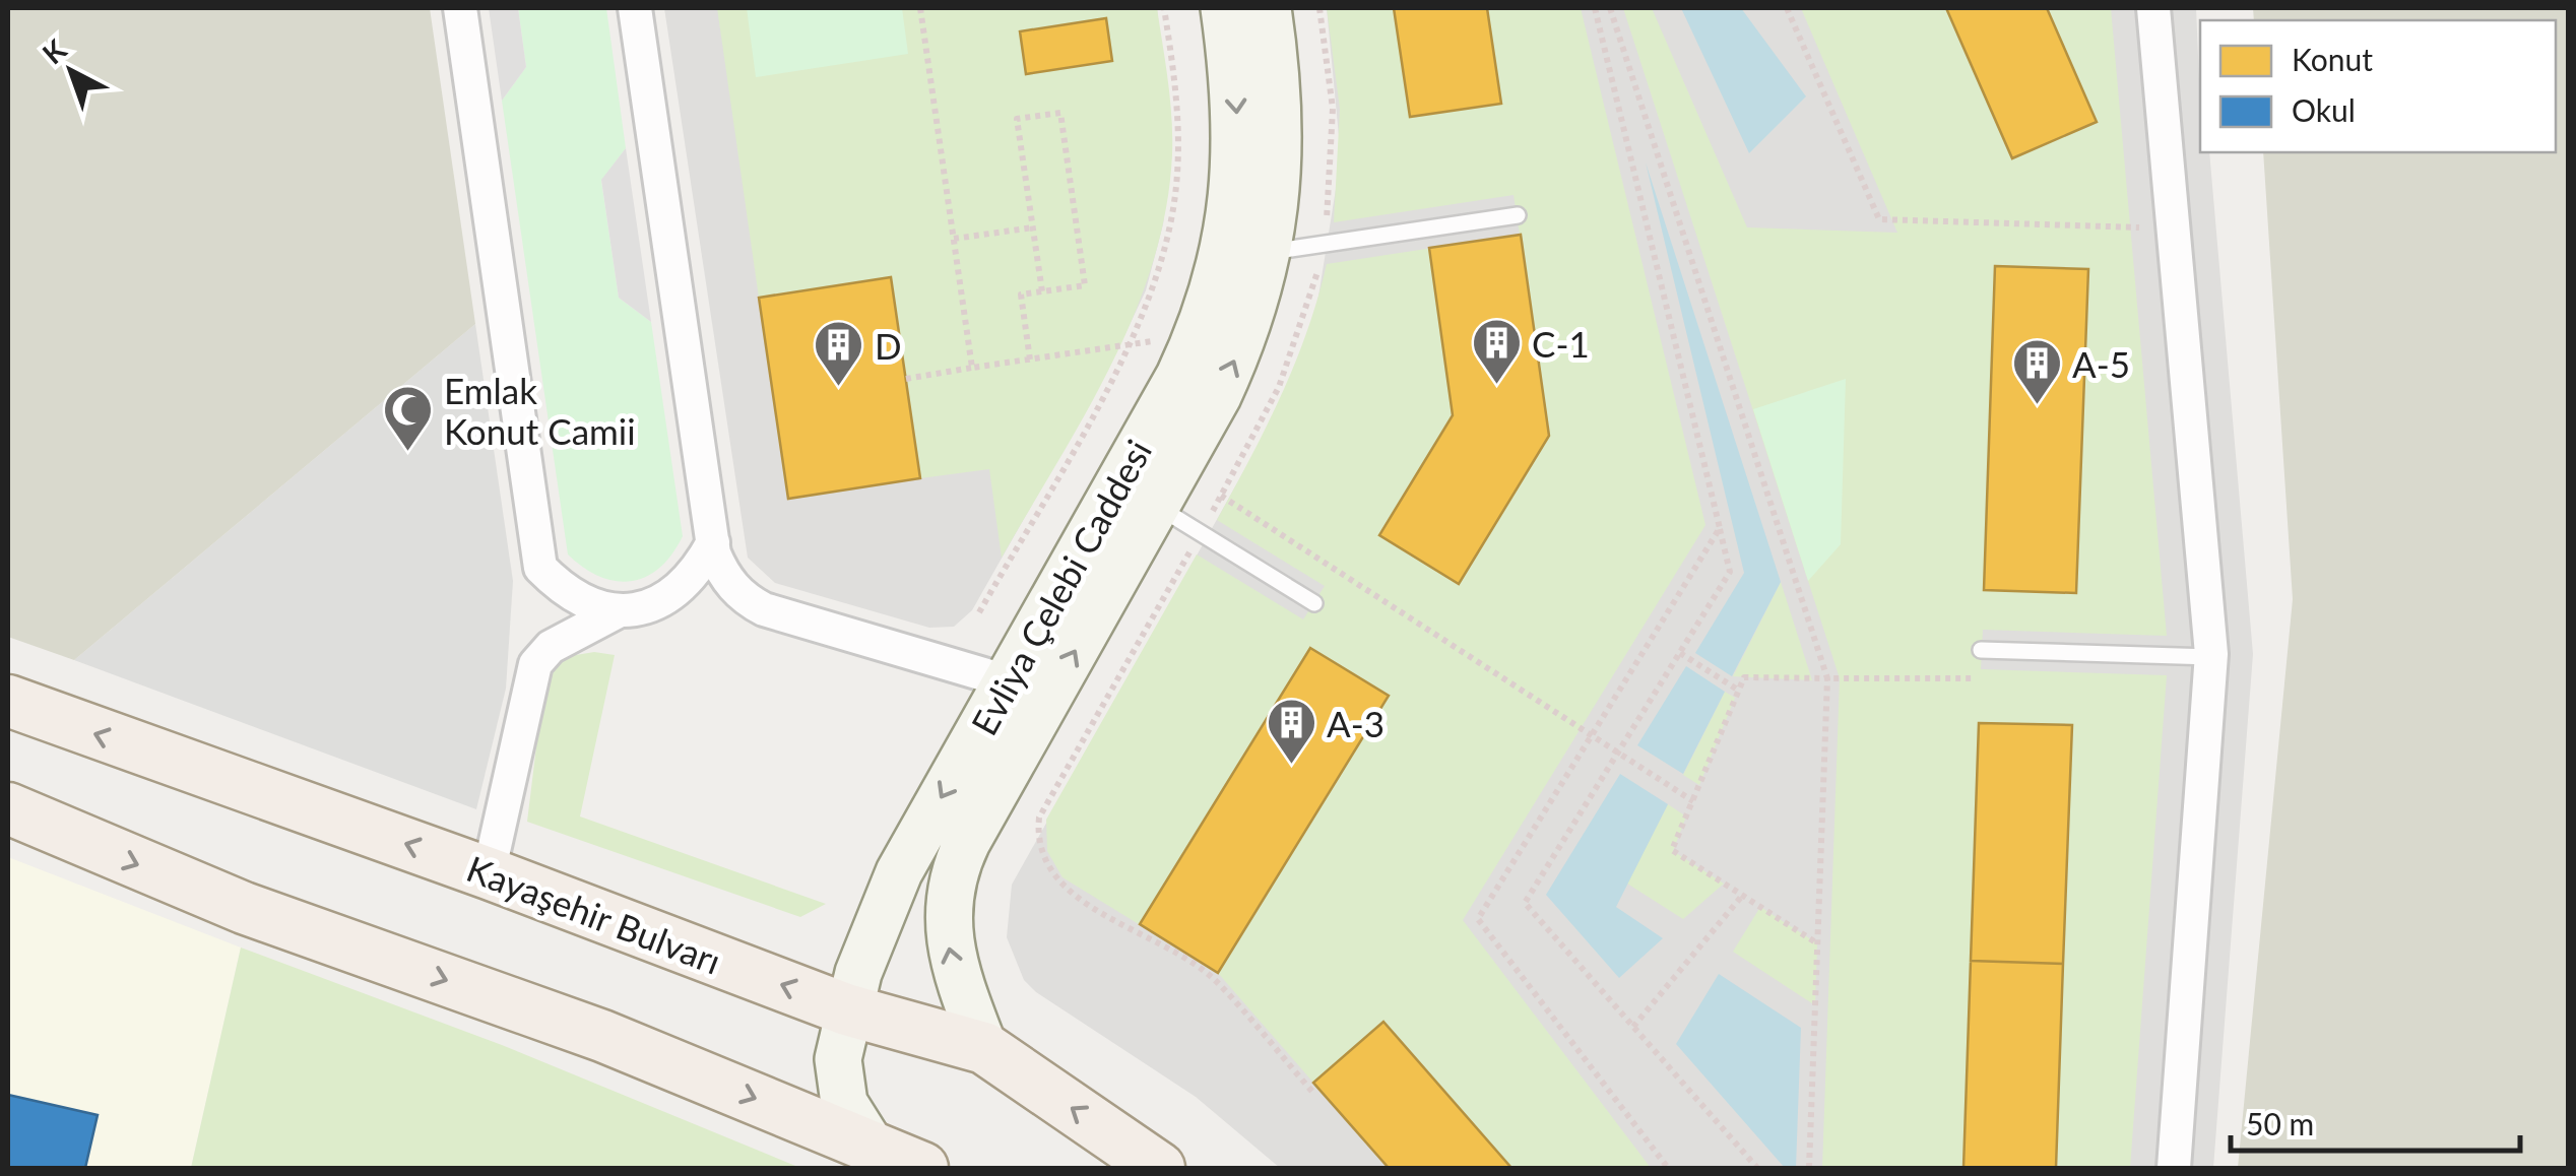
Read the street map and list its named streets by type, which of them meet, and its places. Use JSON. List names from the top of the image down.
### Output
{
  "streets": {
    "main road": ["Kayaşehir Bulvarı"],
    "street": ["Evliya Çelebi Caddesi"]
  },
  "crossings": [
    ["Evliya Çelebi Caddesi", "Kayaşehir Bulvarı"]
  ],
  "places": {
    "building": [
      "C-1",
      "D",
      "A-5",
      "A-3"
    ],
    "mosque": ["Emlak Konut Camii"]
  },
  "legend": ["Konut", "Okul"],
  "scale_bar": "50 m",
  "north": "top left"
}
